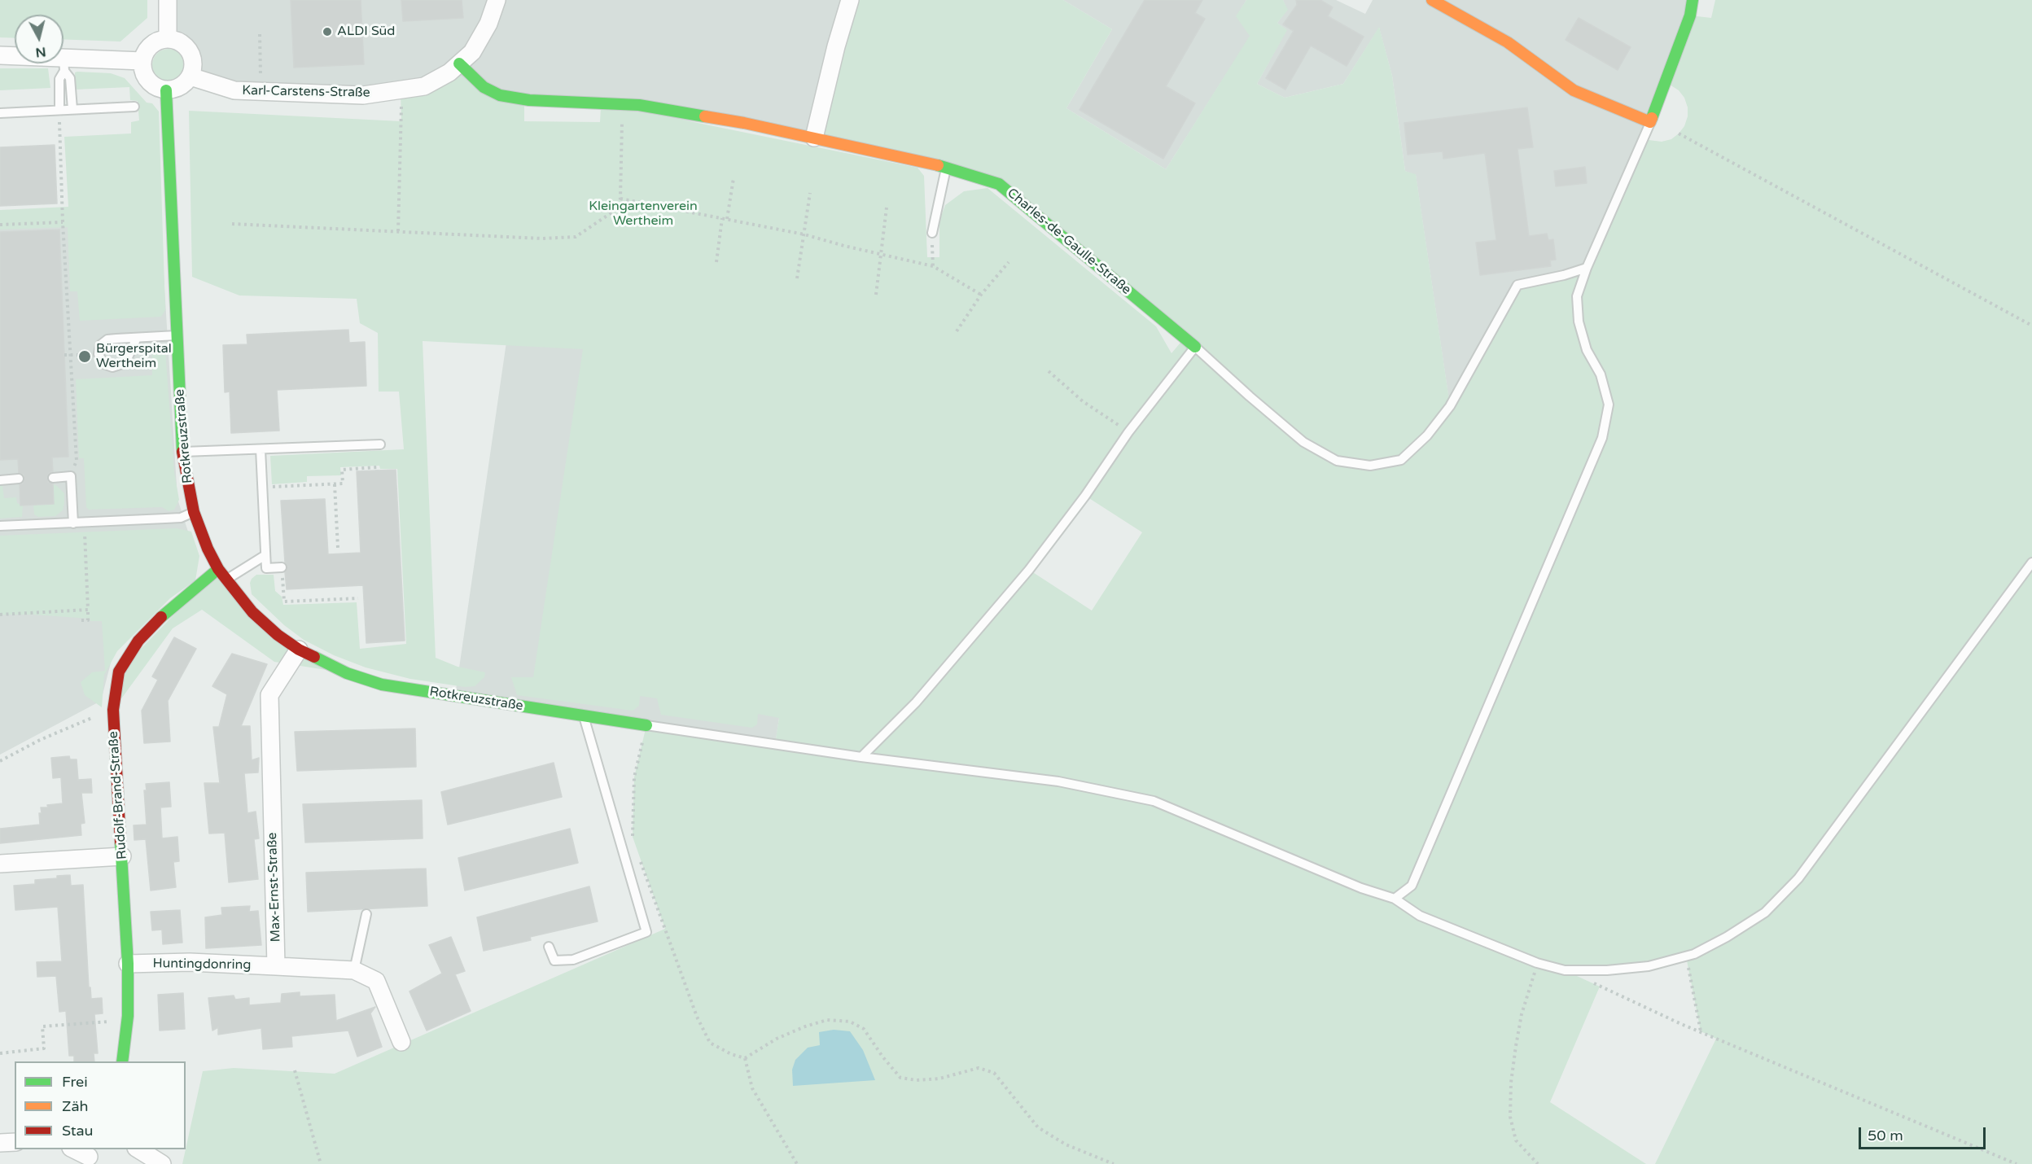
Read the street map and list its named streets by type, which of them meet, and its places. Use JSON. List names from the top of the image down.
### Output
{
  "streets": {
    "street": [
      "Karl-Carstens-Straße",
      "Charles-de-Gaulle-Straße",
      "Rotkreuzstraße",
      "Rudolf-Brand-Straße",
      "Max-Ernst-Straße",
      "Huntingdonring"
    ]
  },
  "crossings": [
    ["Karl-Carstens-Straße", "Charles-de-Gaulle-Straße"],
    ["Karl-Carstens-Straße", "Rotkreuzstraße"],
    ["Rotkreuzstraße", "Rudolf-Brand-Straße"],
    ["Rotkreuzstraße", "Max-Ernst-Straße"],
    ["Rudolf-Brand-Straße", "Huntingdonring"],
    ["Max-Ernst-Straße", "Huntingdonring"]
  ],
  "parks": ["Kleingartenverein Wertheim"],
  "places": ["ALDI Süd", "Bürgerspital Wertheim"],
  "legend": ["Frei", "Zäh", "Stau"],
  "scale_bar": "50 m",
  "north": "bottom"
}
